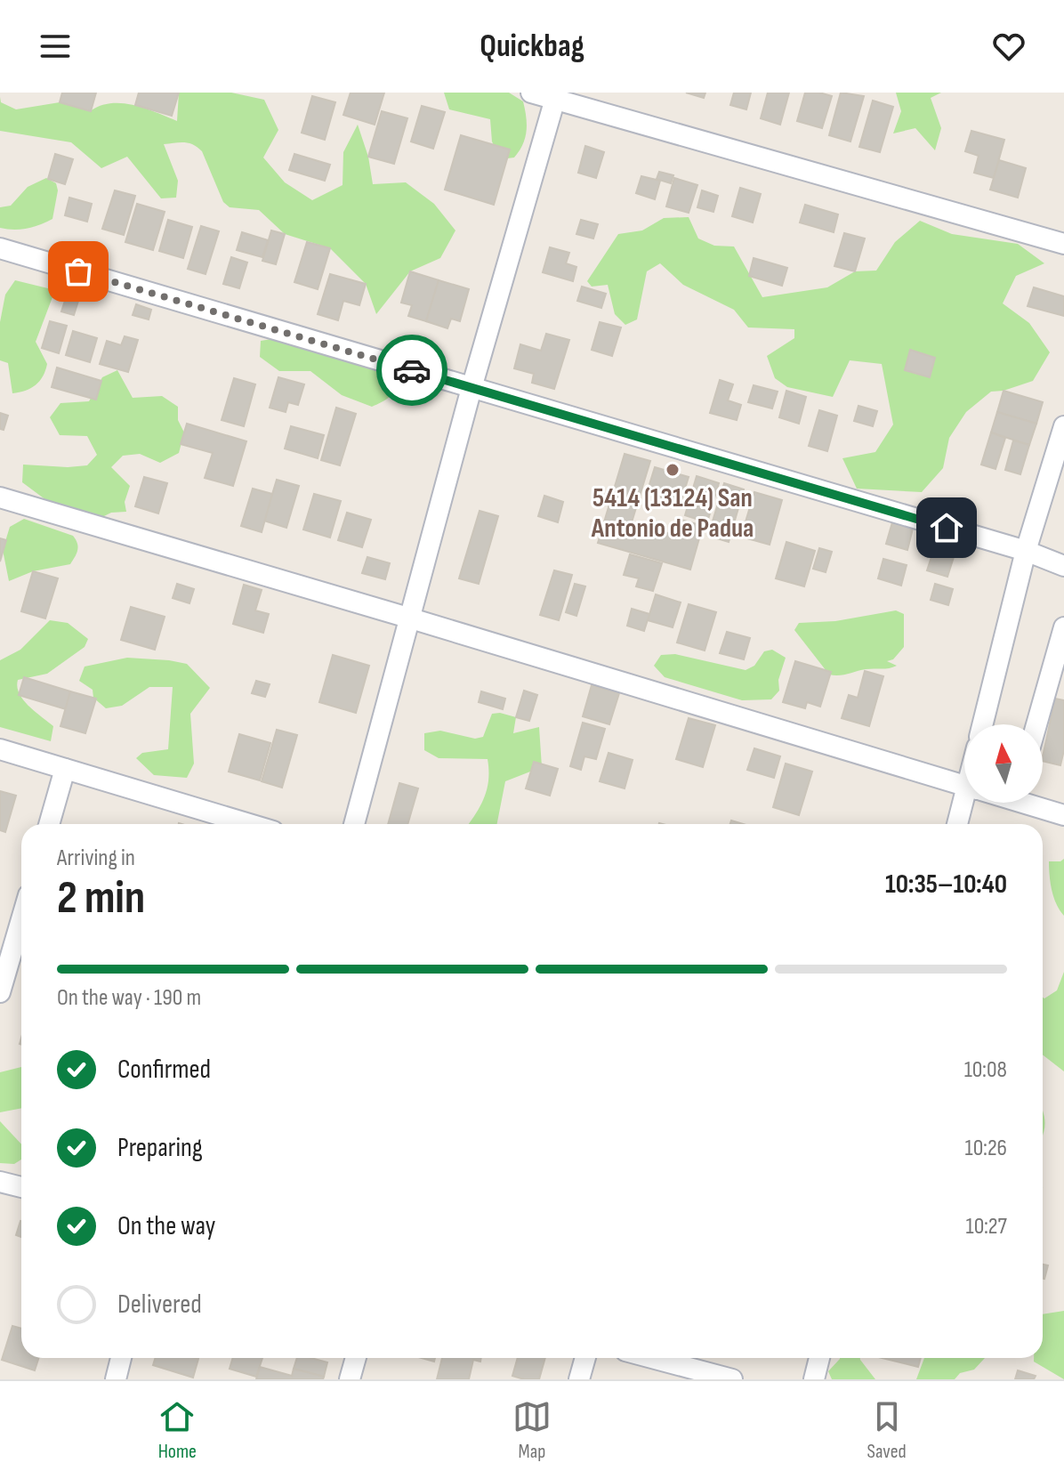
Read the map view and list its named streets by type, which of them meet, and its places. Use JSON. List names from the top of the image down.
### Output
{
  "places": ["5414 (13124) San Antonio de Padua"],
  "north": "top",
  "page": {
    "header": "Quickbag",
    "heading": ["2 min", "Arriving in", "10:35–10:40"],
    "bar": "On the way · 190 m",
    "list": [
      ["Confirmed", "10:08"],
      ["Preparing", "10:26"],
      ["On the way", "10:27"],
      "Delivered"
    ],
    "tabs": ["Home", "Map", "Saved"]
  }
}
